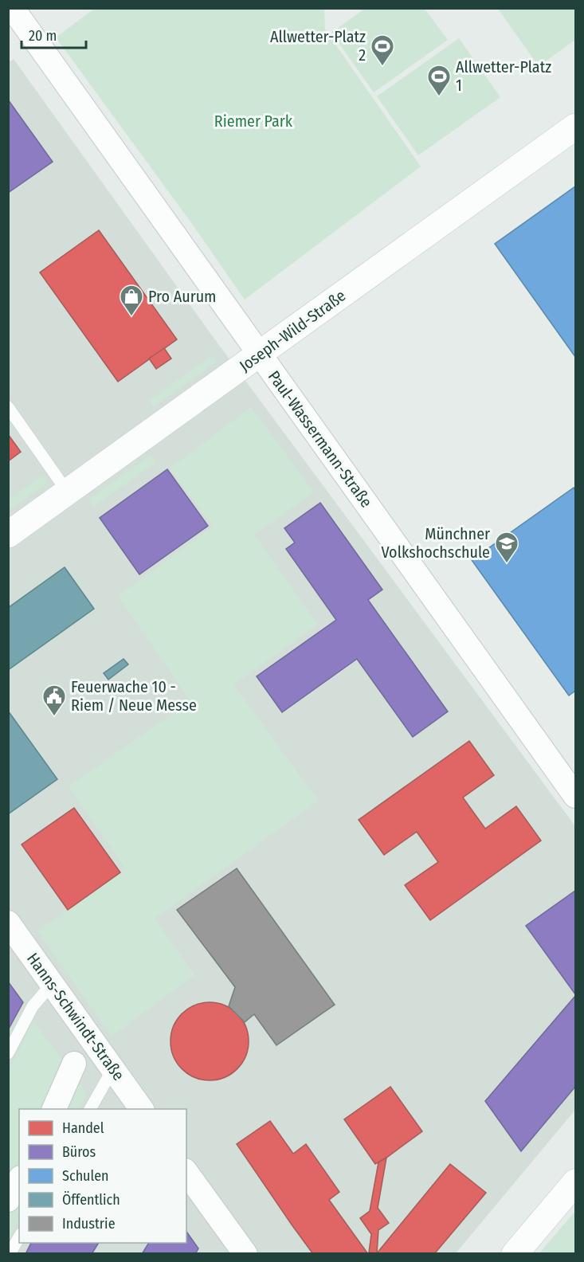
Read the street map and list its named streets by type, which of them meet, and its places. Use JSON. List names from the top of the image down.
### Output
{
  "streets": {
    "street": ["Joseph-Wild-Straße", "Paul-Wassermann-Straße", "Hanns-Schwindt-Straße"]
  },
  "crossings": [
    ["Joseph-Wild-Straße", "Paul-Wassermann-Straße"]
  ],
  "parks": ["Riemer Park"],
  "places": {
    "sports": ["Allwetter-Platz 2", "Allwetter-Platz 1"],
    "shop": ["Pro Aurum"],
    "school or university": ["Münchner Volkshochschule"],
    "public building": ["Feuerwache 10 - Riem / Neue Messe"]
  },
  "legend": [
    "Handel",
    "Büros",
    "Schulen",
    "Öffentlich",
    "Industrie"
  ],
  "scale_bar": "20 m"
}
